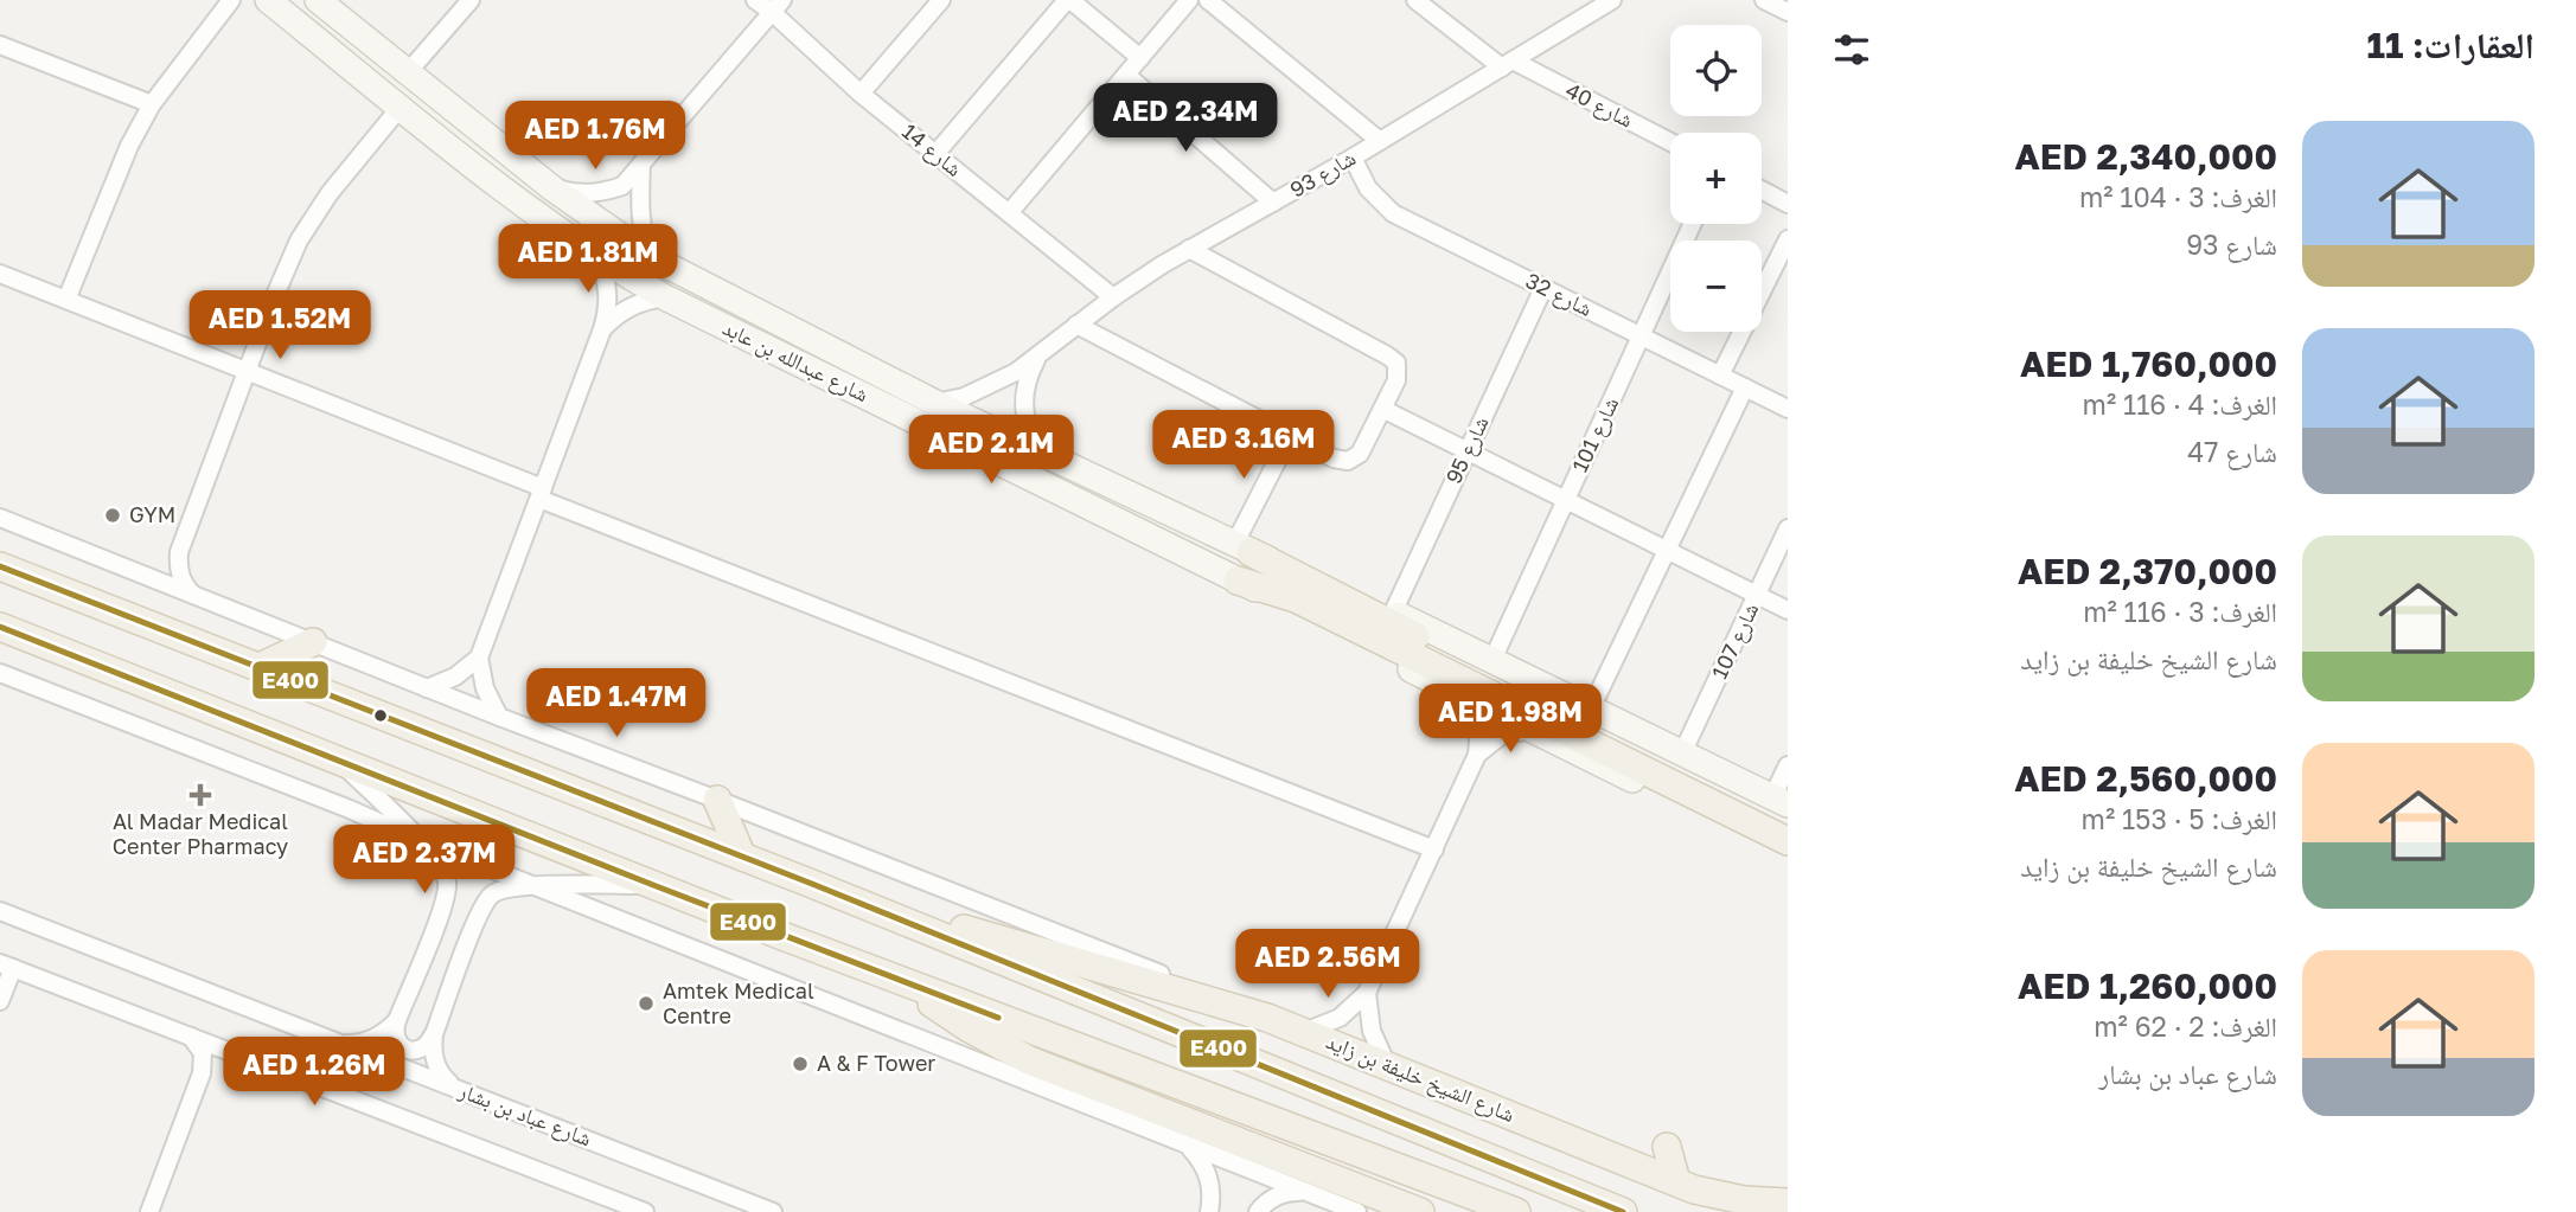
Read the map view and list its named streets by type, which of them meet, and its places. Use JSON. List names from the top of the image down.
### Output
{
  "streets": {
    "main road": ["شارع عبدالله بن عابد", "شارع الشيخ خليفة بن زايد"],
    "street": [
      "شارع 40",
      "شارع 14",
      "شارع 93",
      "شارع 32",
      "شارع 101",
      "شارع 95",
      "شارع 107",
      "شارع عباد بن بشار"
    ]
  },
  "crossings": [
    ["شارع 40", "شارع 93"],
    ["شارع 14", "شارع 93"],
    ["شارع 93", "شارع 32"],
    ["شارع 93", "شارع عبدالله بن عابد"],
    ["شارع 32", "شارع 101"],
    ["شارع 32", "شارع 95"],
    ["شارع عبدالله بن عابد", "شارع 101"],
    ["شارع عبدالله بن عابد", "شارع 95"],
    ["شارع عبدالله بن عابد", "شارع 107"]
  ],
  "places": {
    "other": ["GYM", "Amtek Medical Centre", "A & F Tower"],
    "health": ["Al Madar Medical Center Pharmacy"]
  },
  "lines": ["transit line E400"],
  "page": {
    "heading": "العقارات: 11",
    "map_buttons": ["+", "−"],
    "price": [
      "AED 2.34M",
      "AED 1.76M",
      "AED 1.81M",
      "AED 1.52M",
      "AED 3.16M",
      "AED 2.1M",
      "AED 1.47M",
      "AED 1.98M",
      "AED 2.37M",
      "AED 2.56M",
      "AED 1.26M"
    ],
    "list": [
      {
        "name": "AED 2,340,000",
        "note": "الغرف: 3 · 104 m² · شارع 93"
      },
      {
        "name": "AED 1,760,000",
        "note": "الغرف: 4 · 116 m² · شارع 47"
      },
      {
        "name": "AED 2,370,000",
        "note": "الغرف: 3 · 116 m² · شارع الشيخ خليفة بن زايد"
      },
      {
        "name": "AED 2,560,000",
        "note": "الغرف: 5 · 153 m² · شارع الشيخ خليفة بن زايد"
      },
      {
        "name": "AED 1,260,000",
        "note": "الغرف: 2 · 62 m² · شارع عباد بن بشار"
      }
    ]
  }
}
